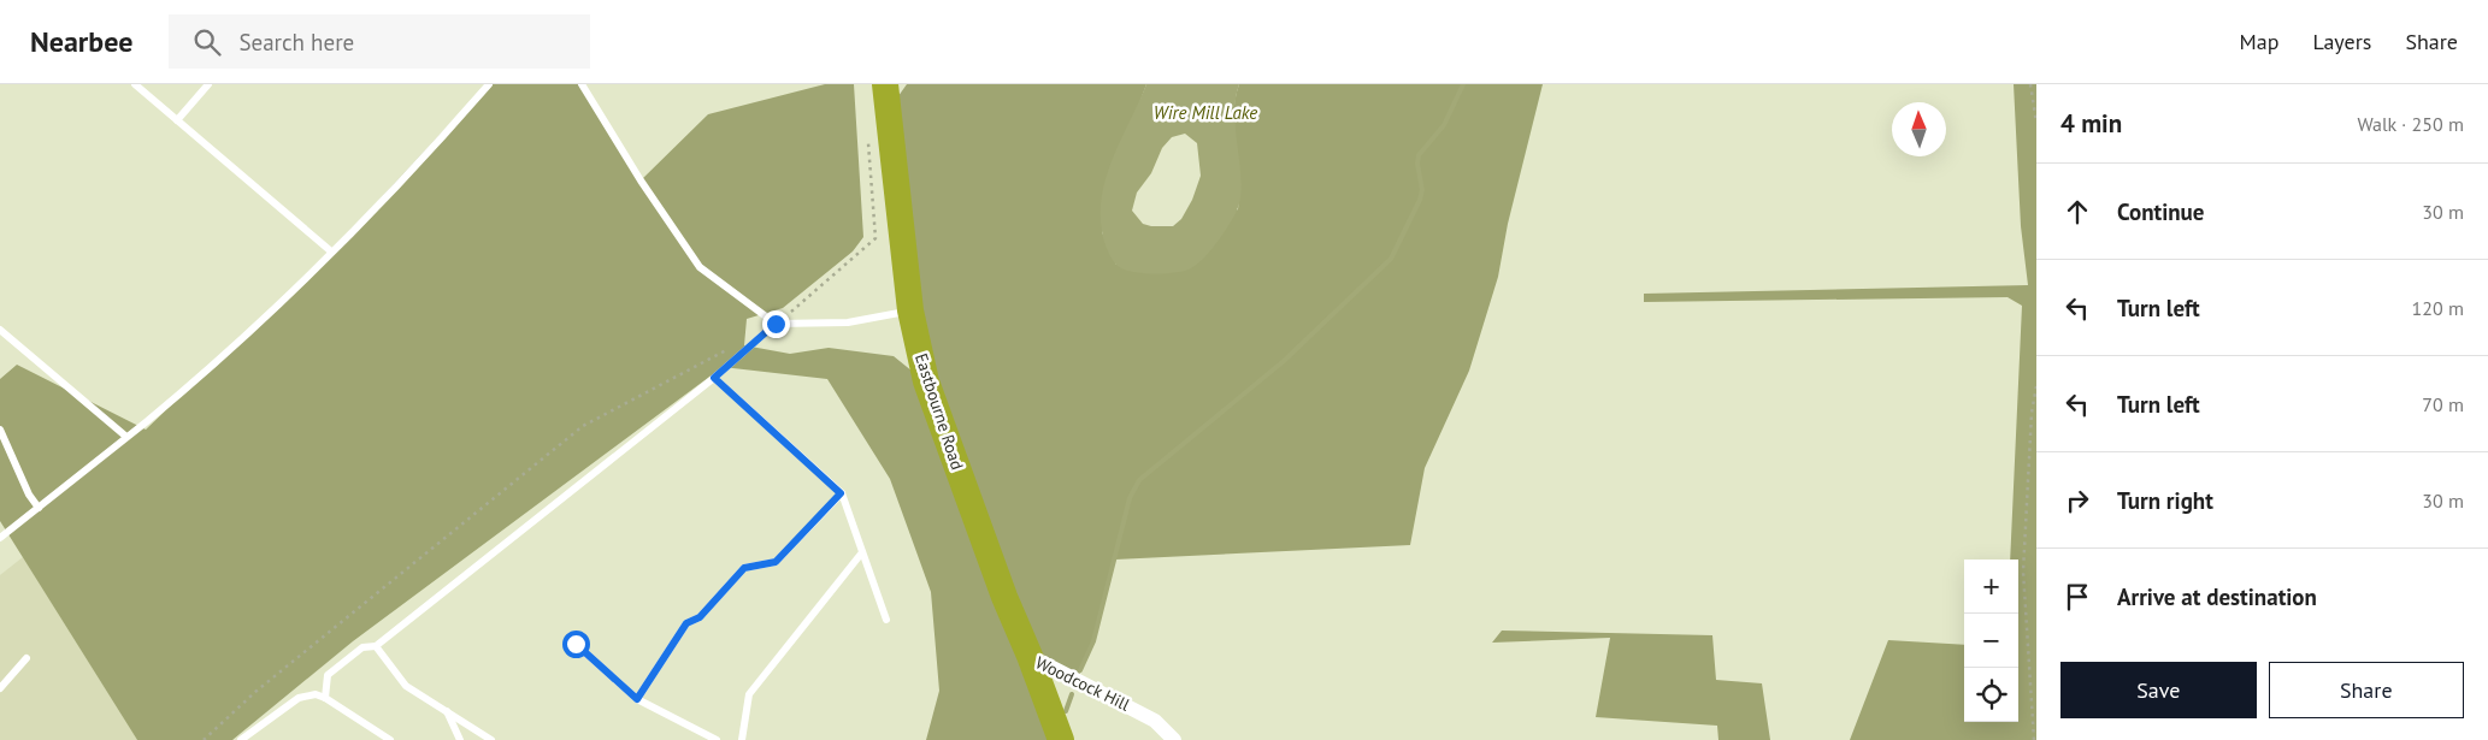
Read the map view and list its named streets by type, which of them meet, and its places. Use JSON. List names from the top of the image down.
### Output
{
  "streets": {
    "highway": ["Eastbourne Road", "Woodcock Hill"]
  },
  "crossings": [
    ["Eastbourne Road", "Woodcock Hill"]
  ],
  "water": ["Wire Mill Lake"],
  "north": "top",
  "page": {
    "header": "Nearbee",
    "search": "Search here",
    "nav": ["Map", "Layers", "Share"],
    "heading": ["4 min", "Walk · 250 m"],
    "list": [
      ["Continue", "30 m"],
      ["Turn left", "120 m"],
      ["Turn left", "70 m"],
      ["Turn right", "30 m"],
      "Arrive at destination"
    ],
    "map_buttons": ["+", "−"],
    "buttons": ["Save", "Share"]
  }
}
